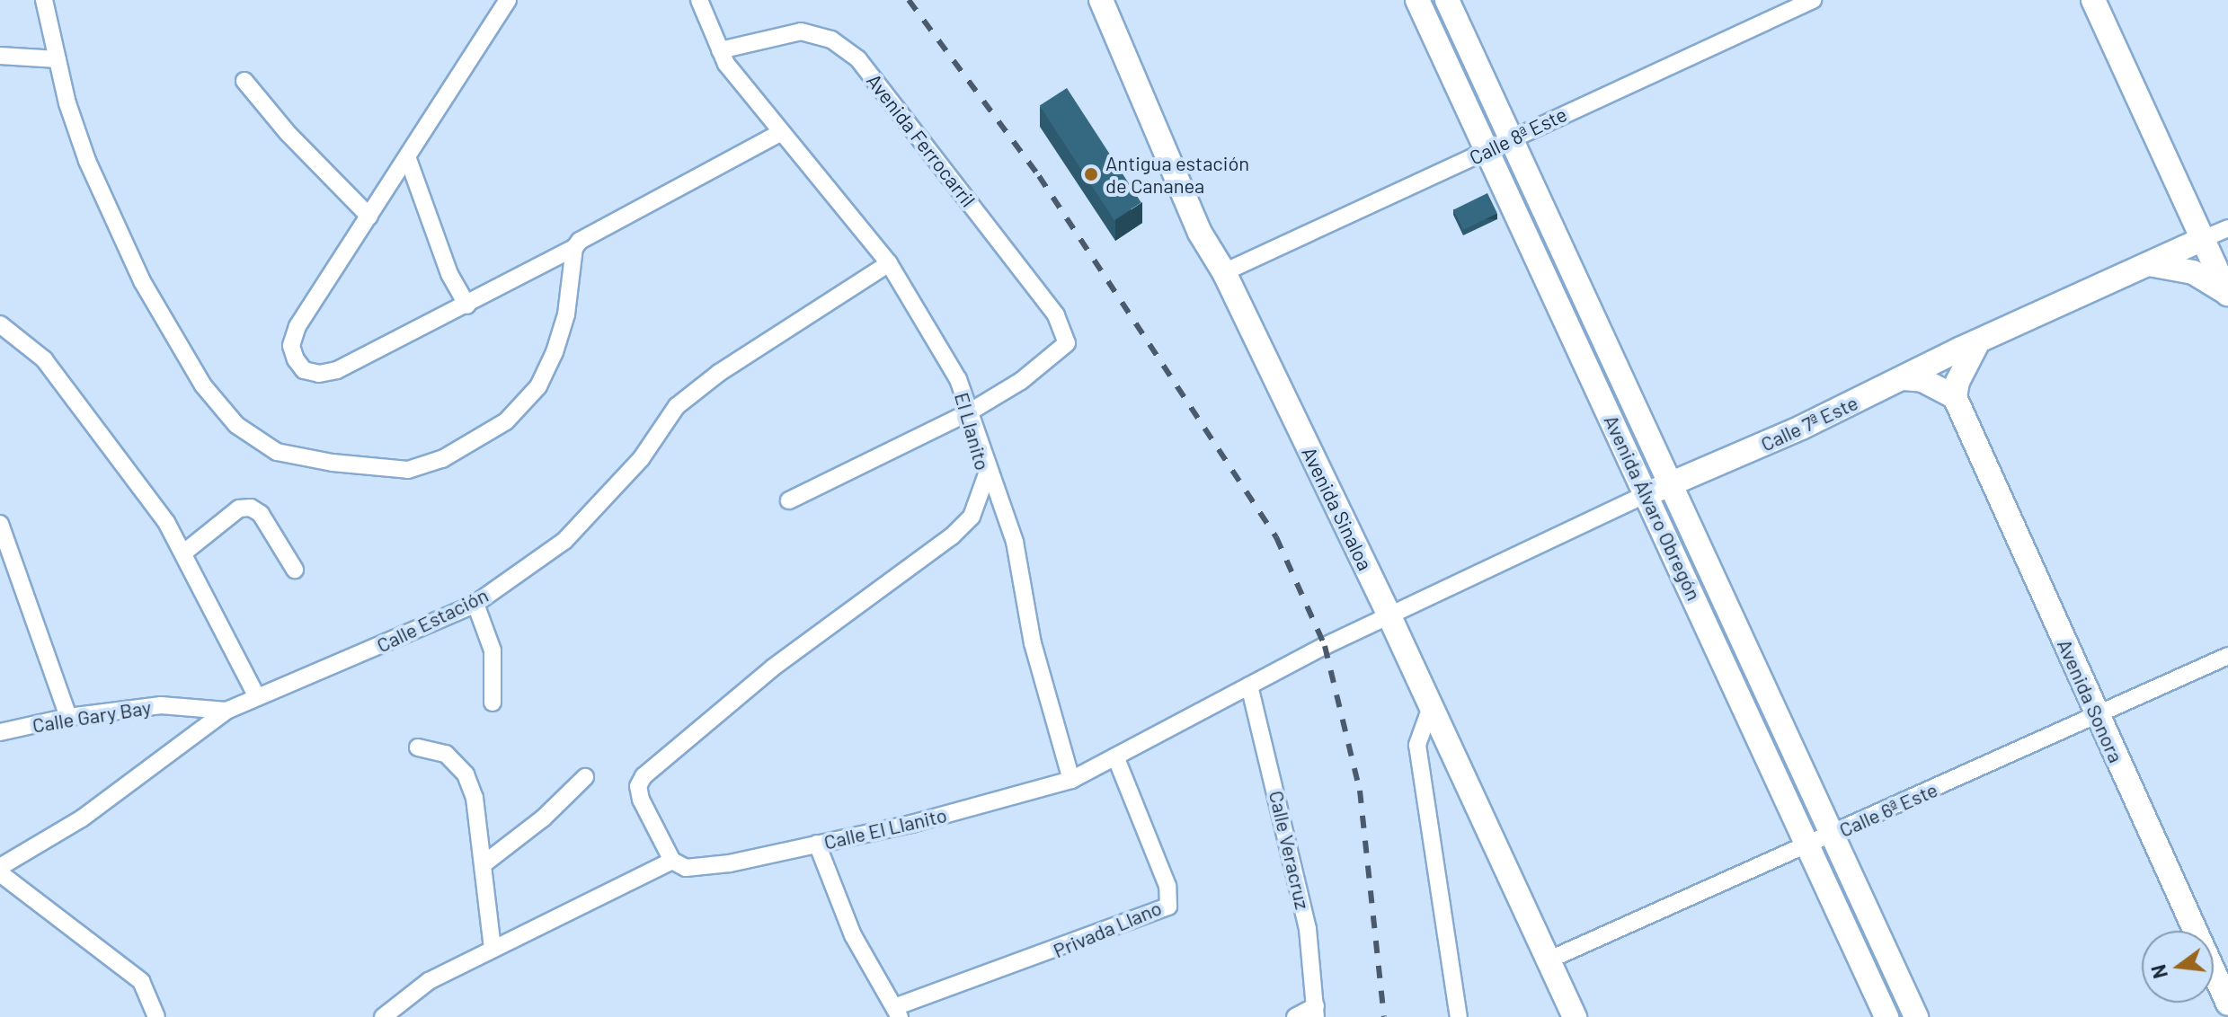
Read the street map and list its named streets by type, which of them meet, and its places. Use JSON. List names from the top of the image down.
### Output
{
  "streets": {
    "street": [
      "Calle 8ª Este",
      "Avenida Ferrocarril",
      "Calle 7ª Este",
      "El Llanito",
      "Avenida Álvaro Obregón",
      "Avenida Sinaloa",
      "Calle Estación",
      "Avenida Sonora",
      "Calle Gary Bay",
      "Calle 6ª Este",
      "Calle El Llanito",
      "Calle Veracruz",
      "Privada Llano"
    ]
  },
  "crossings": [
    ["Calle 8ª Este", "Avenida Álvaro Obregón"],
    ["Calle 8ª Este", "Avenida Sinaloa"],
    ["Avenida Ferrocarril", "El Llanito"],
    ["Calle 7ª Este", "Avenida Álvaro Obregón"],
    ["Calle 7ª Este", "Avenida Sinaloa"],
    ["Calle 7ª Este", "Calle El Llanito"],
    ["El Llanito", "Calle Estación"],
    ["El Llanito", "Calle El Llanito"],
    ["Avenida Álvaro Obregón", "Calle 6ª Este"],
    ["Avenida Sinaloa", "Calle 6ª Este"],
    ["Avenida Sinaloa", "Calle El Llanito"],
    ["Calle Estación", "Calle Gary Bay"],
    ["Avenida Sonora", "Calle 6ª Este"],
    ["Calle El Llanito", "Calle Veracruz"],
    ["Calle El Llanito", "Privada Llano"]
  ],
  "places": ["Antigua estación de Cananea"],
  "north": "left"
}
